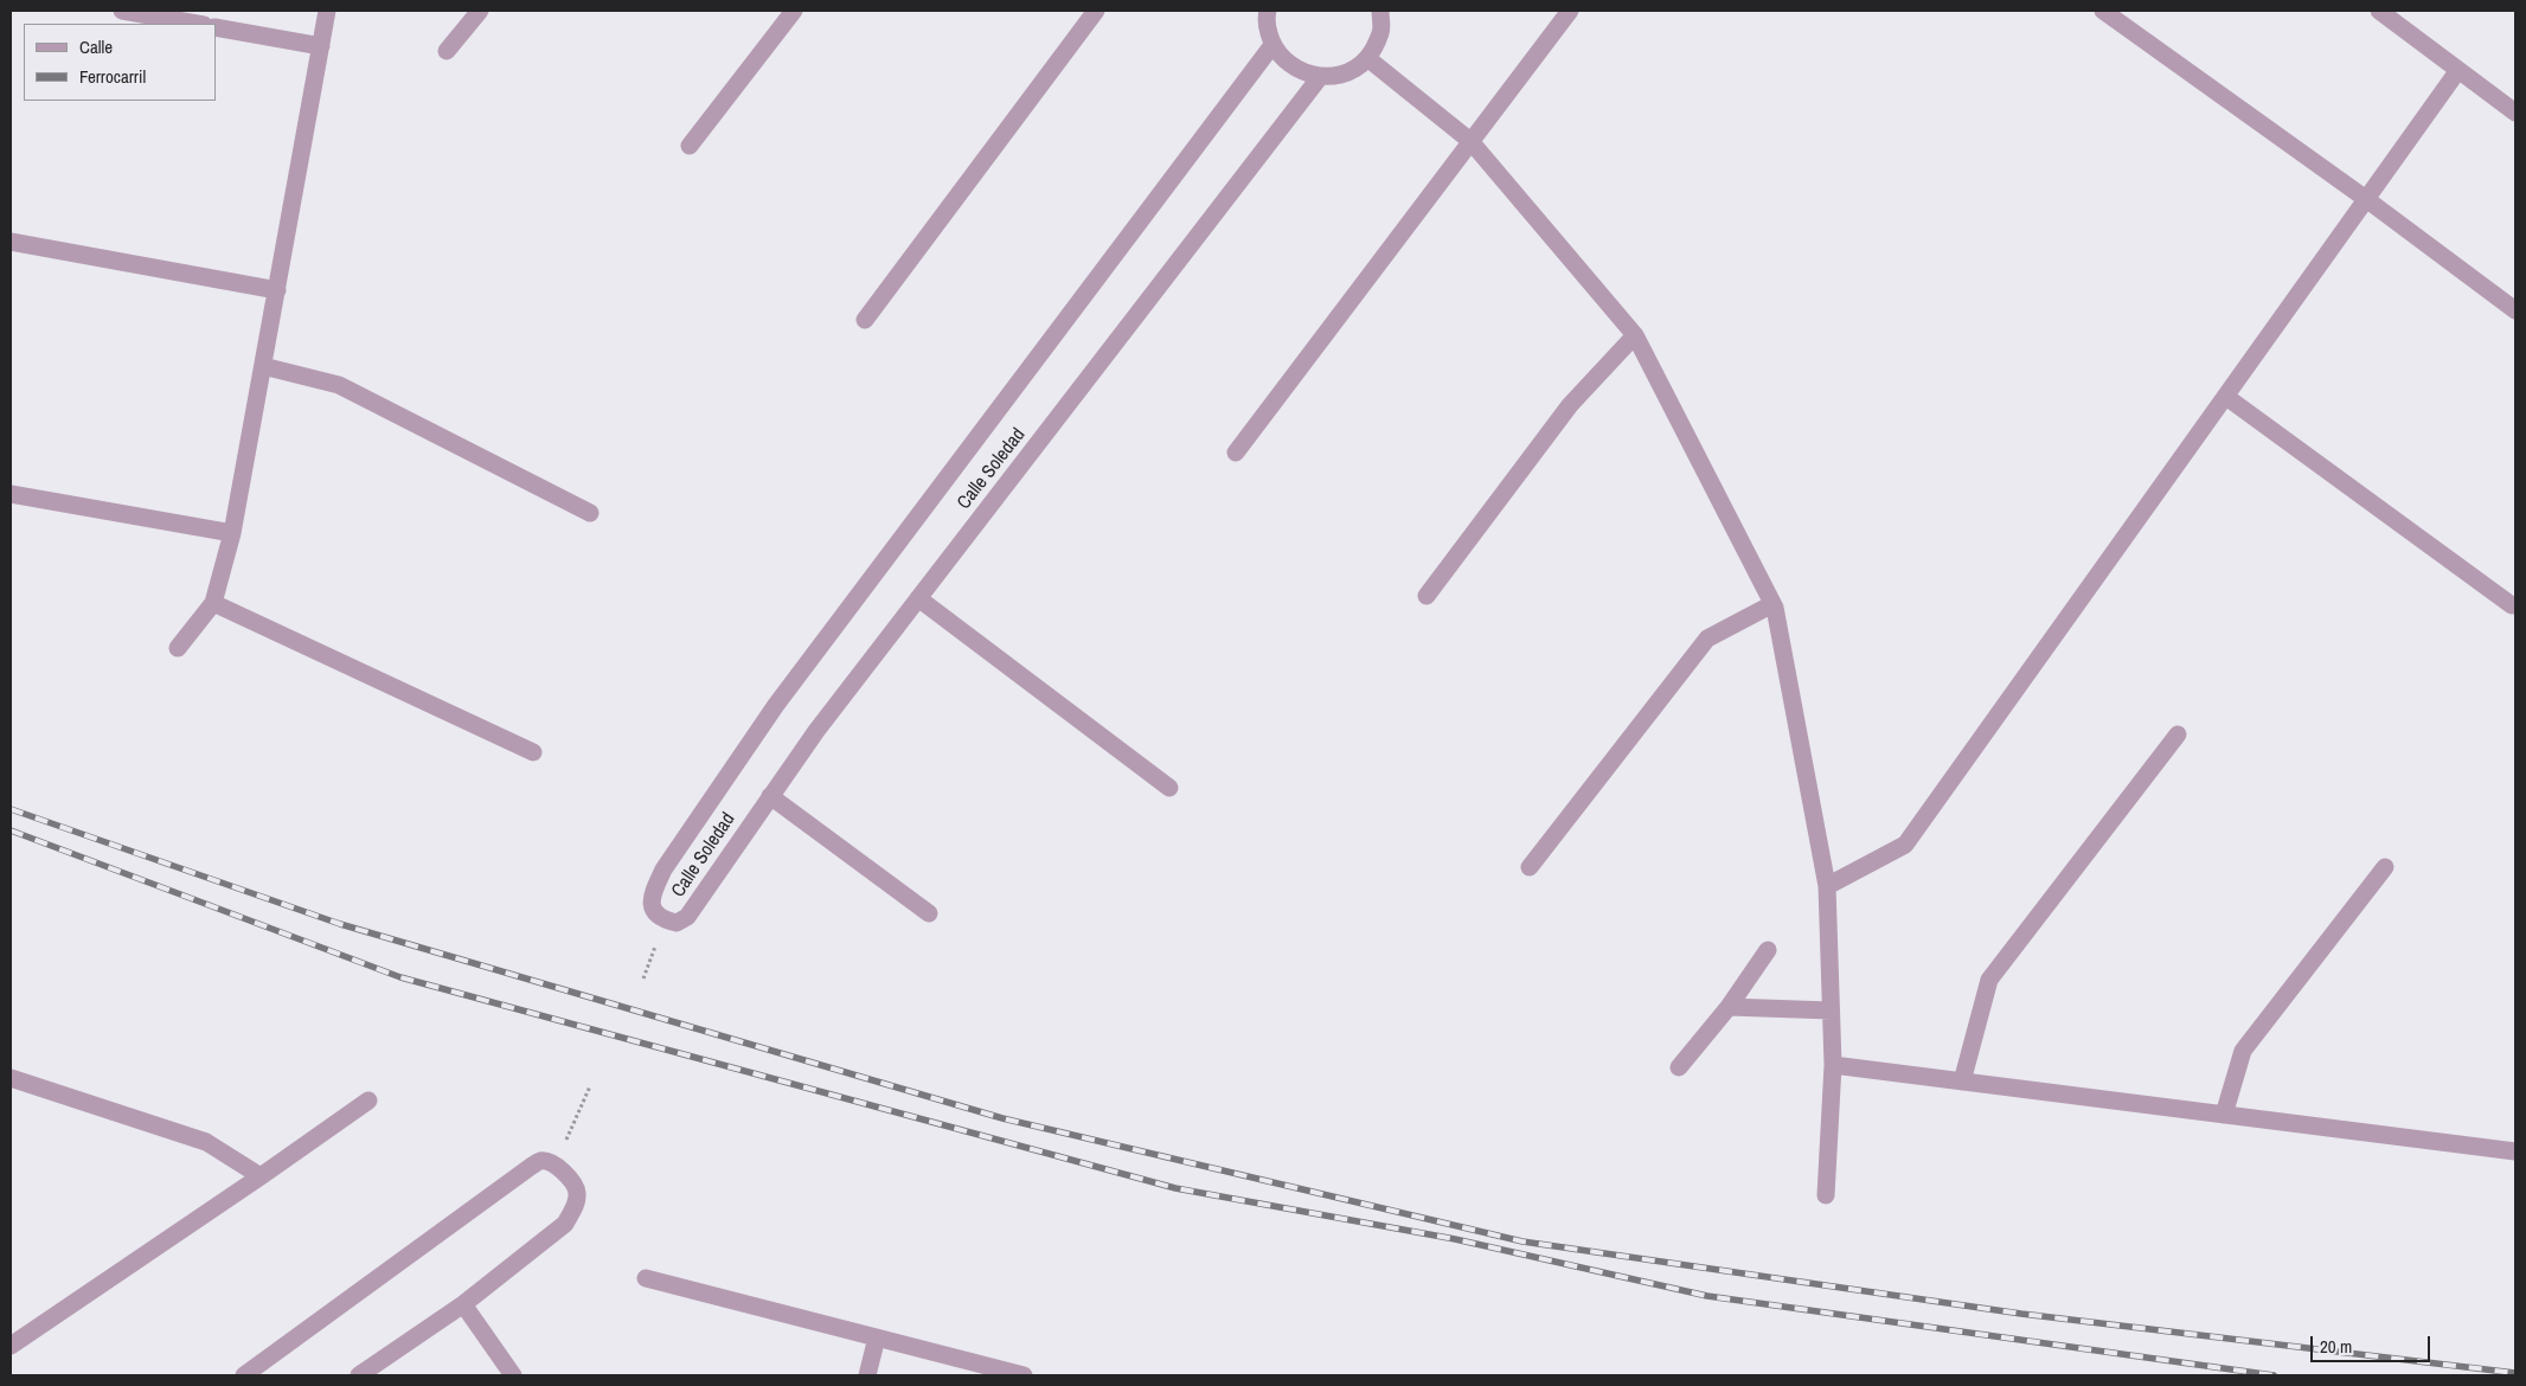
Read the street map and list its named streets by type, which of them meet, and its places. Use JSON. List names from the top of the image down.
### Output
{
  "streets": {
    "street": ["Calle Soledad"]
  },
  "legend": ["Calle", "Ferrocarril"],
  "scale_bar": "20 m"
}
